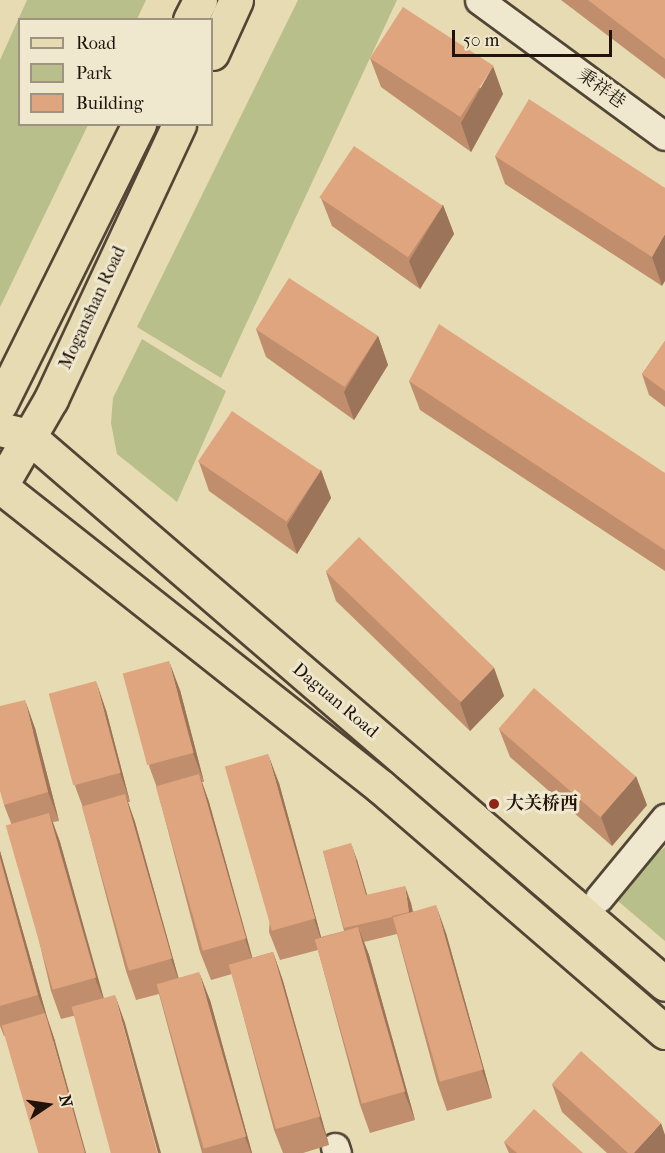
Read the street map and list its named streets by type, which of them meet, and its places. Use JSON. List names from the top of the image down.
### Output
{
  "streets": {
    "main road": ["Moganshan Road", "Daguan Road"],
    "street": ["秉祥巷"]
  },
  "crossings": [
    ["Moganshan Road", "Daguan Road"]
  ],
  "places": ["大关桥西"],
  "legend": ["Road", "Park", "Building"],
  "scale_bar": "50 m",
  "north": "right"
}
